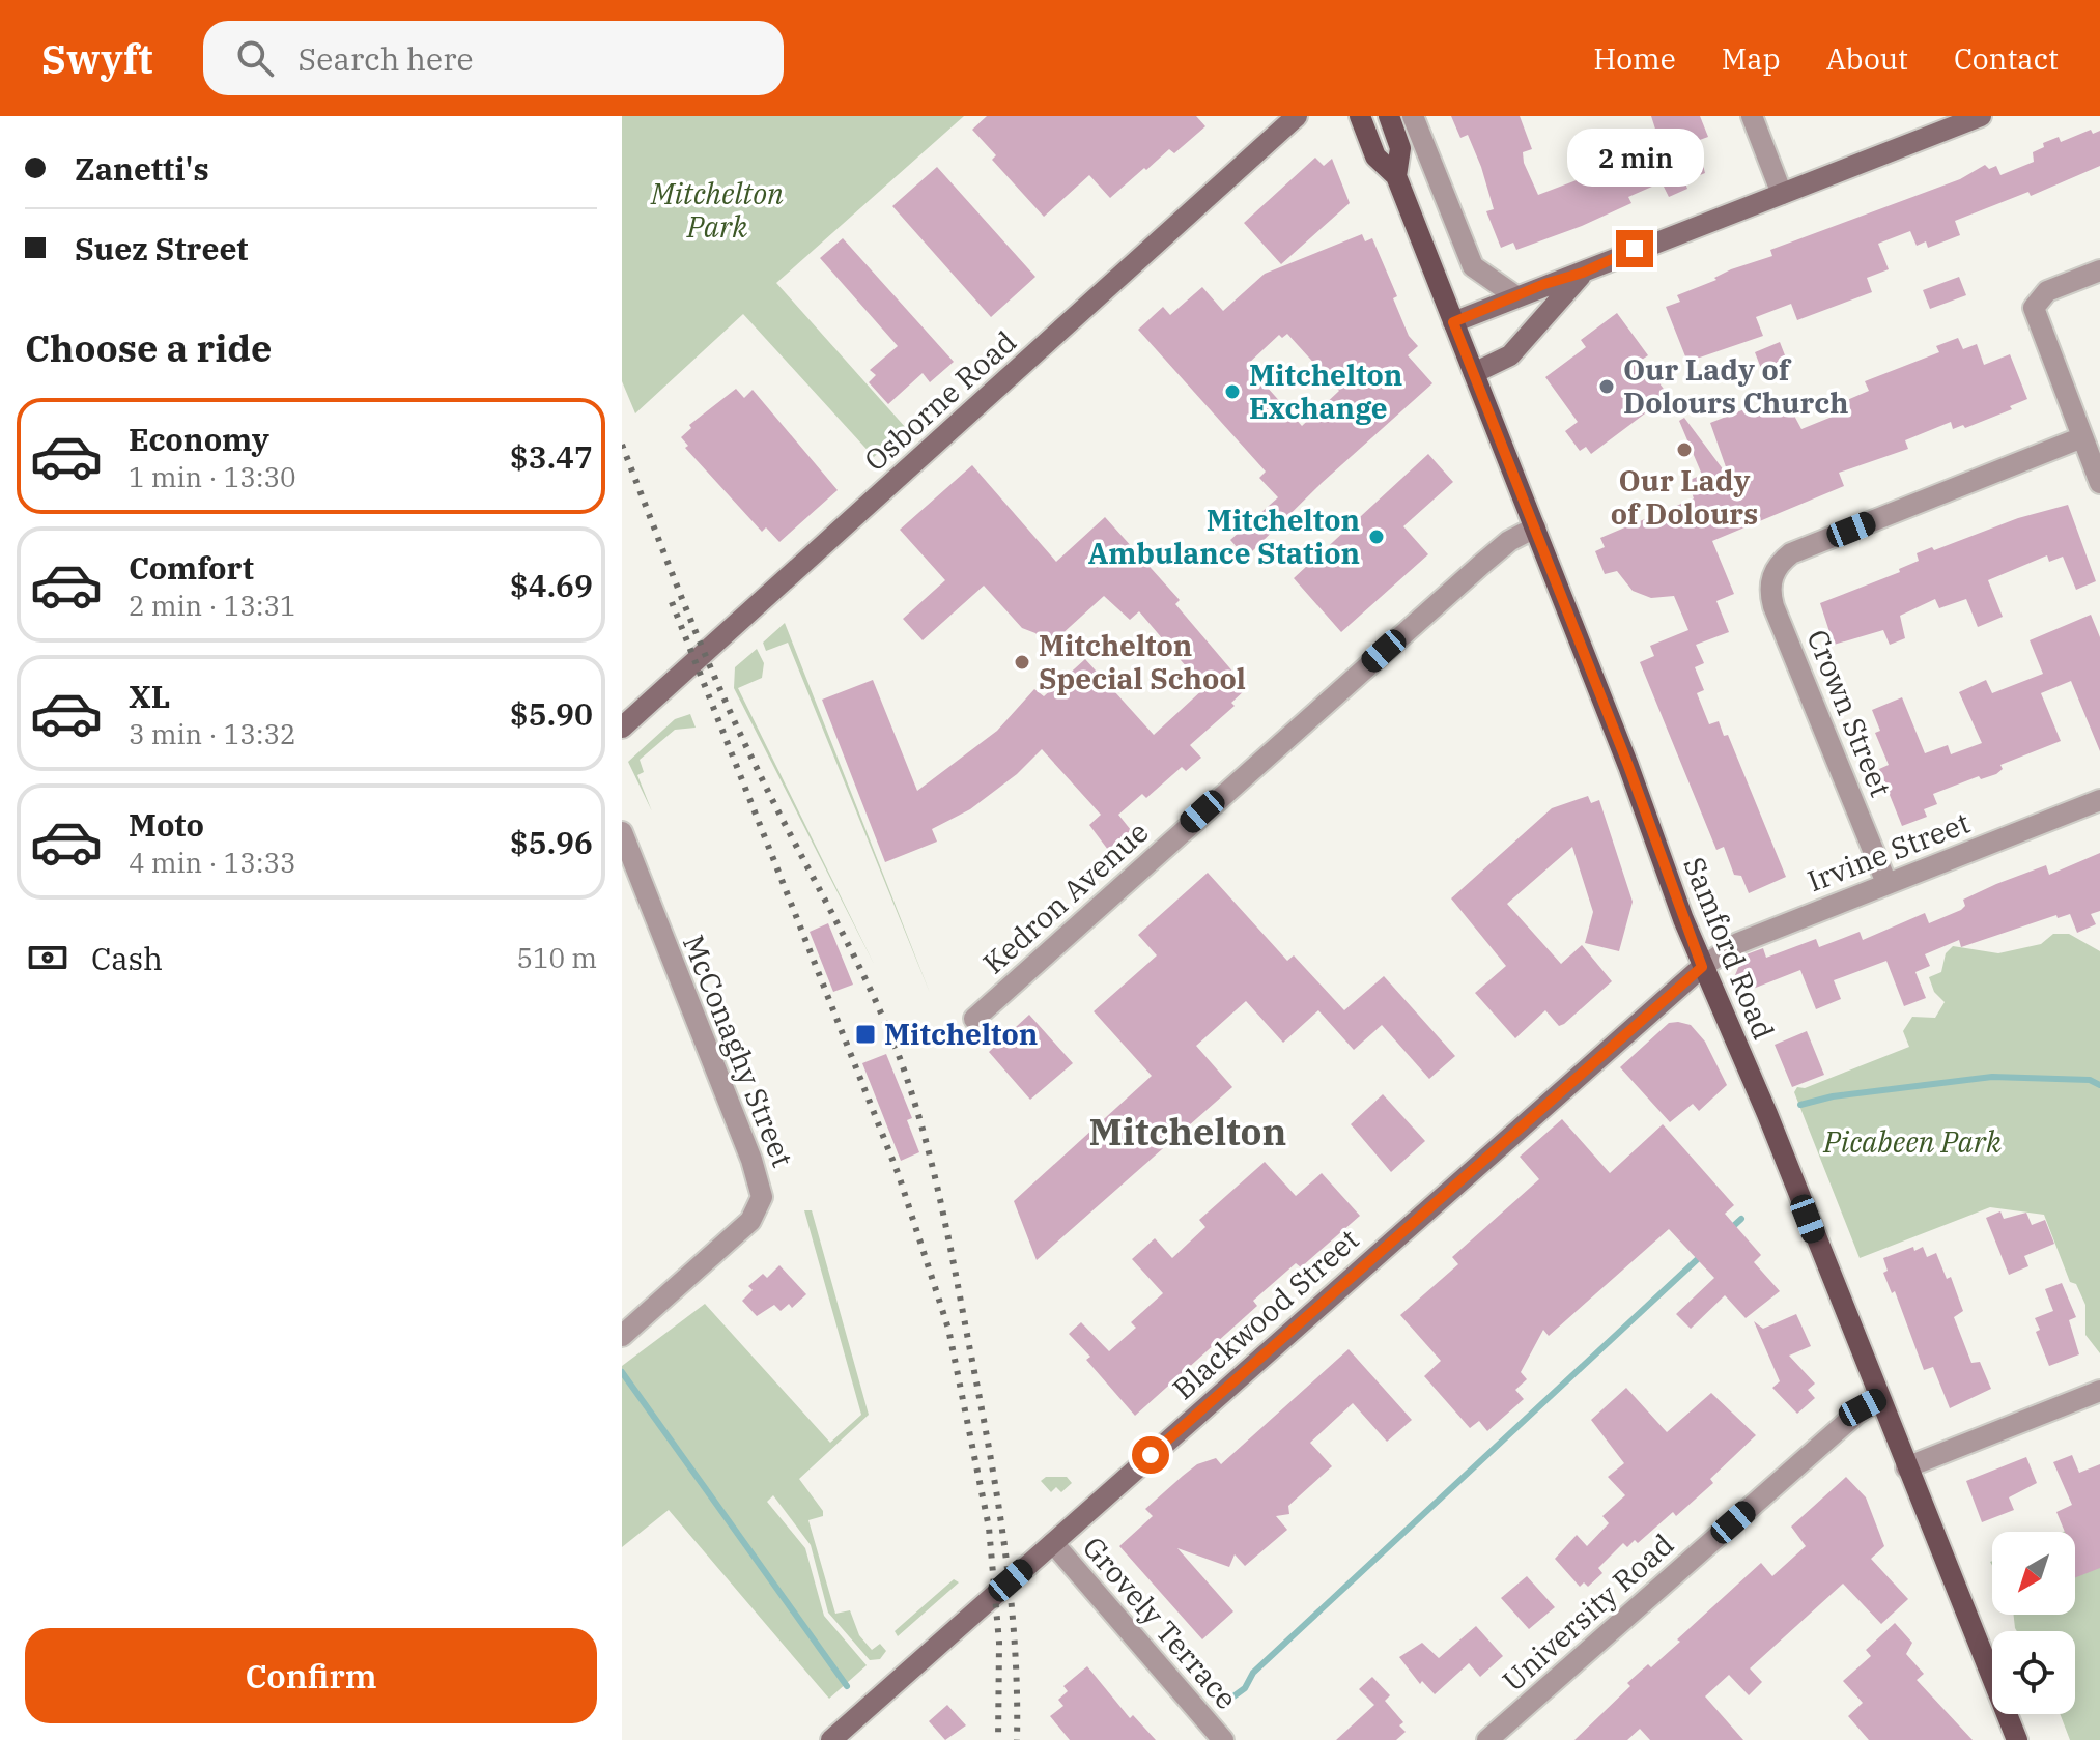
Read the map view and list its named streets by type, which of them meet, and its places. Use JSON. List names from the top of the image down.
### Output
{
  "streets": {
    "main road": ["Samford Road"],
    "street": [
      "Osborne Road",
      "Crown Street",
      "Irvine Street",
      "Kedron Avenue",
      "McConaghy Street",
      "Blackwood Street",
      "University Road",
      "Grovely Terrace"
    ]
  },
  "crossings": [
    ["Crown Street", "Irvine Street"],
    ["Irvine Street", "Samford Road"],
    ["Irvine Street", "Blackwood Street"],
    ["Kedron Avenue", "Samford Road"],
    ["Samford Road", "Blackwood Street"],
    ["Samford Road", "University Road"],
    ["Blackwood Street", "Grovely Terrace"]
  ],
  "districts": ["Mitchelton"],
  "parks": ["Mitchelton Park", "Picabeen Park"],
  "places": {
    "other": [
      "Our Lady of Dolours Church",
      "Mitchelton Exchange",
      "Our Lady of Dolours",
      "Mitchelton Ambulance Station",
      "Mitchelton Special School"
    ],
    "transit": ["Mitchelton"]
  },
  "north": "bottom left",
  "page": {
    "header": "Swyft",
    "search": "Search here",
    "nav": [
      "Home",
      "Map",
      "About",
      "Contact"
    ],
    "banner": ["Zanetti's", "Suez Street"],
    "bubble": "2 min",
    "heading": "Choose a ride",
    "list": [
      {
        "name": "Economy",
        "note": "1 min · 13:30",
        "value": "$3.47"
      },
      {
        "name": "Comfort",
        "note": "2 min · 13:31",
        "value": "$4.69"
      },
      {
        "name": "XL",
        "note": "3 min · 13:32",
        "value": "$5.90"
      },
      {
        "name": "Moto",
        "note": "4 min · 13:33",
        "value": "$5.96"
      }
    ],
    "pay": ["Cash", "510 m"],
    "buttons": "Confirm"
  }
}
